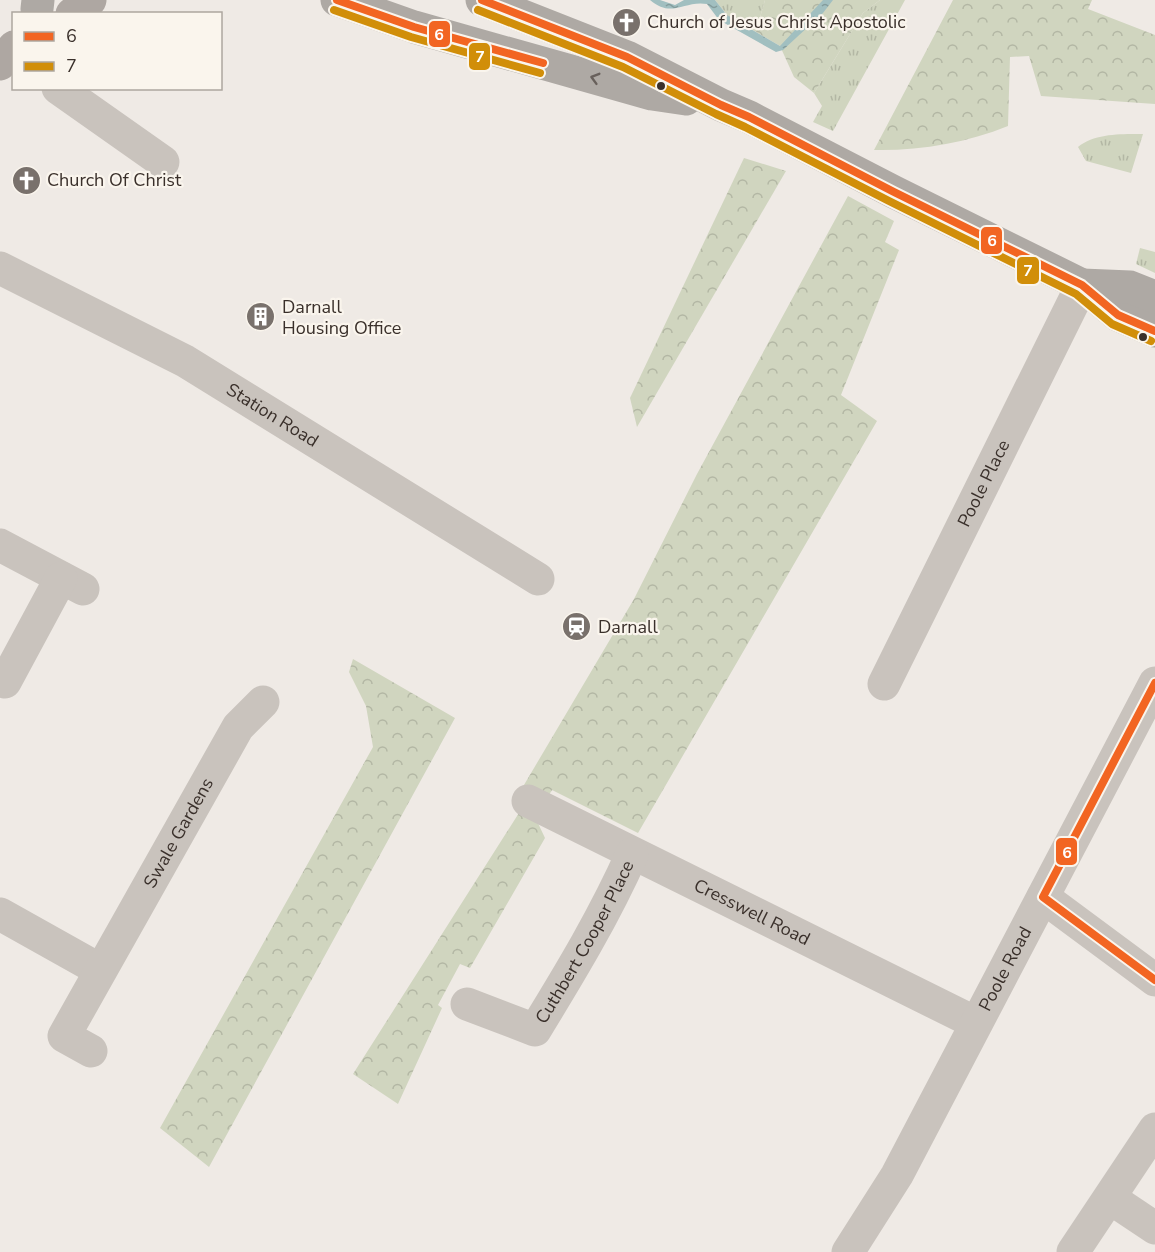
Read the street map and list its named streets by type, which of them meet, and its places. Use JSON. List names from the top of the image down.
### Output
{
  "streets": {
    "street": [
      "Station Road",
      "Poole Place",
      "Swale Gardens",
      "Cresswell Road",
      "Cuthbert Cooper Place",
      "Poole Road"
    ]
  },
  "crossings": [
    ["Cresswell Road", "Cuthbert Cooper Place"],
    ["Cresswell Road", "Poole Road"]
  ],
  "places": {
    "church": ["Church of Jesus Christ Apostolic", "Church Of Christ"],
    "building": ["Darnall Housing Office"],
    "station": ["Darnall"]
  },
  "lines": ["transit line 6", "transit line 7"],
  "legend": ["6", "7"]
}
